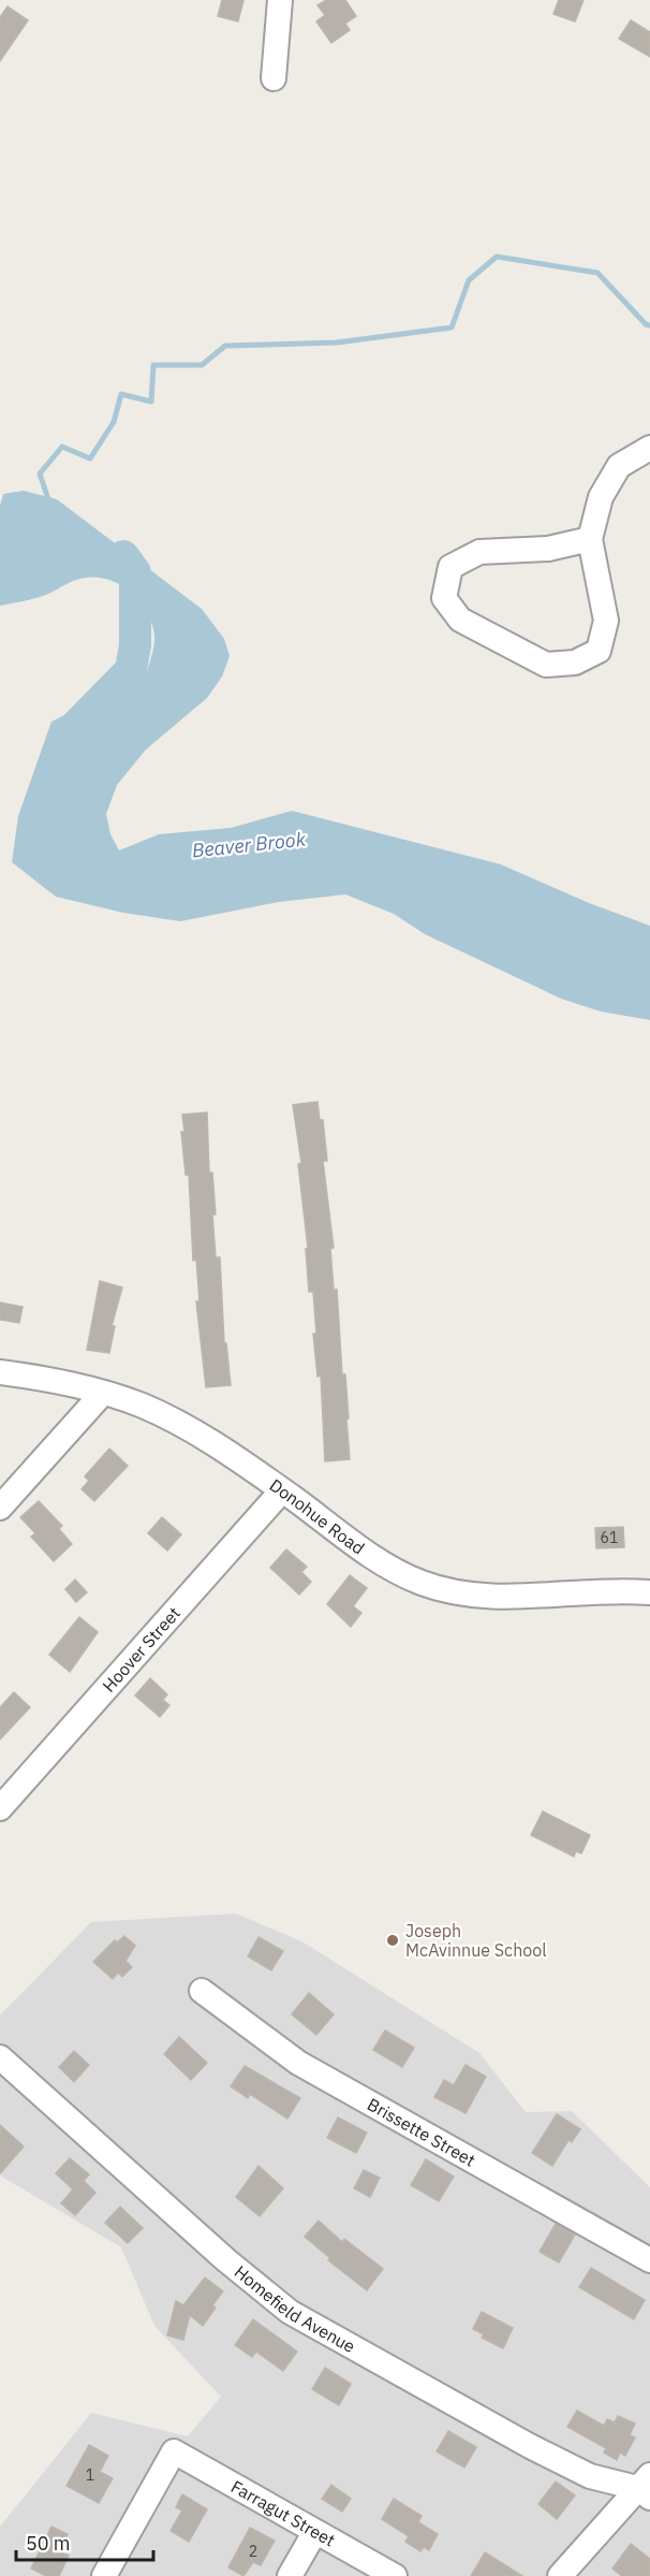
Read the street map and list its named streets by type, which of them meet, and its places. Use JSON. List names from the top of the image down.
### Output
{
  "streets": {
    "street": [
      "Donohue Road",
      "Hoover Street",
      "Brissette Street",
      "Homefield Avenue",
      "Farragut Street"
    ]
  },
  "crossings": [
    ["Donohue Road", "Hoover Street"]
  ],
  "water": ["Beaver Brook"],
  "places": ["Joseph McAvinnue School"],
  "house_numbers": ["61", "1", "2"],
  "scale_bar": "50 m"
}
